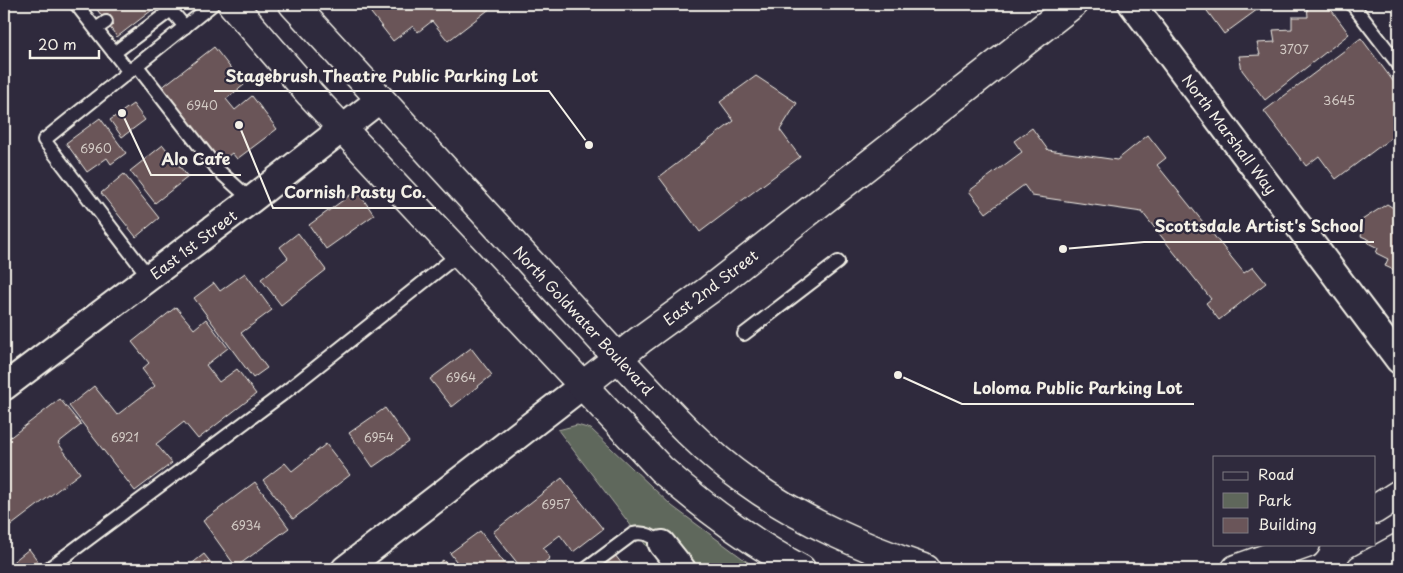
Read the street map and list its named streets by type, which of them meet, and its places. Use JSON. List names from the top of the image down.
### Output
{
  "streets": {
    "main road": ["East 2nd Street", "North Goldwater Boulevard"],
    "street": ["North Marshall Way", "East 1st Street"]
  },
  "crossings": [
    ["East 1st Street", "North Goldwater Boulevard"],
    ["East 2nd Street", "North Goldwater Boulevard"]
  ],
  "places": [
    "Alo Cafe",
    "Cornish Pasty Co.",
    "Stagebrush Theatre Public Parking Lot",
    "Scottsdale Artist's School",
    "Loloma Public Parking Lot"
  ],
  "house_numbers": [
    "3707",
    "3645",
    "6940",
    "6960",
    "6964",
    "6921",
    "6954",
    "6957",
    "6934"
  ],
  "legend": ["Road", "Park", "Building"],
  "scale_bar": "20 m"
}
